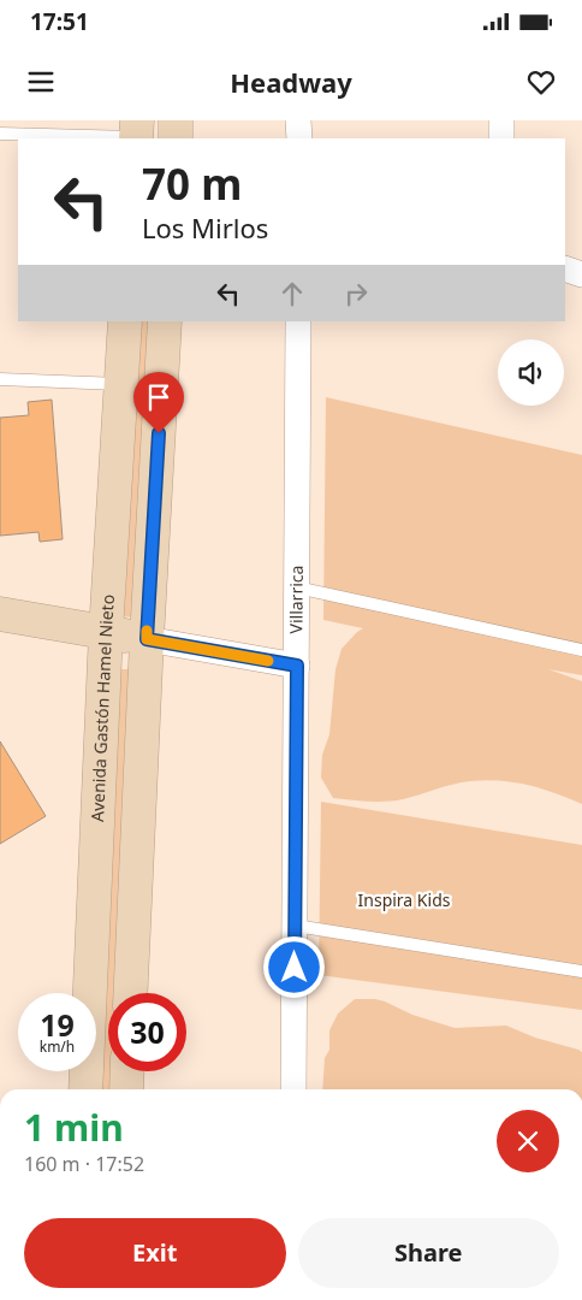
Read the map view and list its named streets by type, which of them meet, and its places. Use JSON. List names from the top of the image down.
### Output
{
  "streets": {
    "main road": ["Avenida Gastón Hamel Nieto"],
    "street": ["Villarrica"]
  },
  "parks": ["Inspira Kids"],
  "page": {
    "status": "17:51",
    "header": "Headway",
    "turn": ["70 m", "Los Mirlos"],
    "speed": "19 km/h",
    "limit": "30",
    "heading": ["1 min", "160 m · 17:52"],
    "buttons": ["Exit", "Share"]
  }
}
